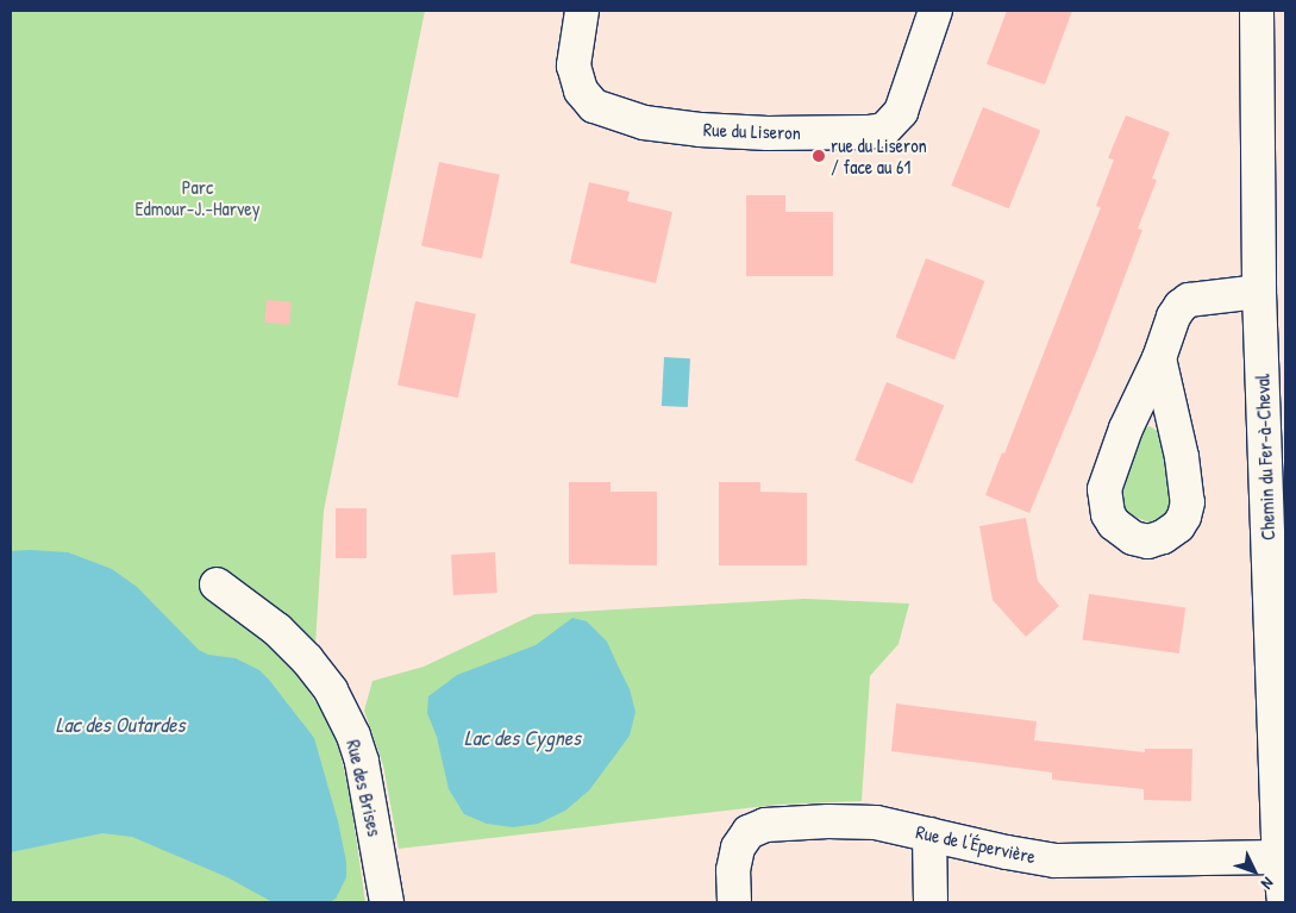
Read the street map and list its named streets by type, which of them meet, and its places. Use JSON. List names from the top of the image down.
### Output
{
  "streets": {
    "street": [
      "Rue du Liseron",
      "Chemin du Fer-à-Cheval",
      "Rue des Brises",
      "Rue de l'Épervière"
    ]
  },
  "crossings": [
    ["Chemin du Fer-à-Cheval", "Rue de l'Épervière"]
  ],
  "water": ["Lac des Outardes", "Lac des Cygnes"],
  "parks": ["Parc Edmour-J.-Harvey"],
  "places": ["rue du Liseron / face au 61"],
  "north": "bottom right"
}
